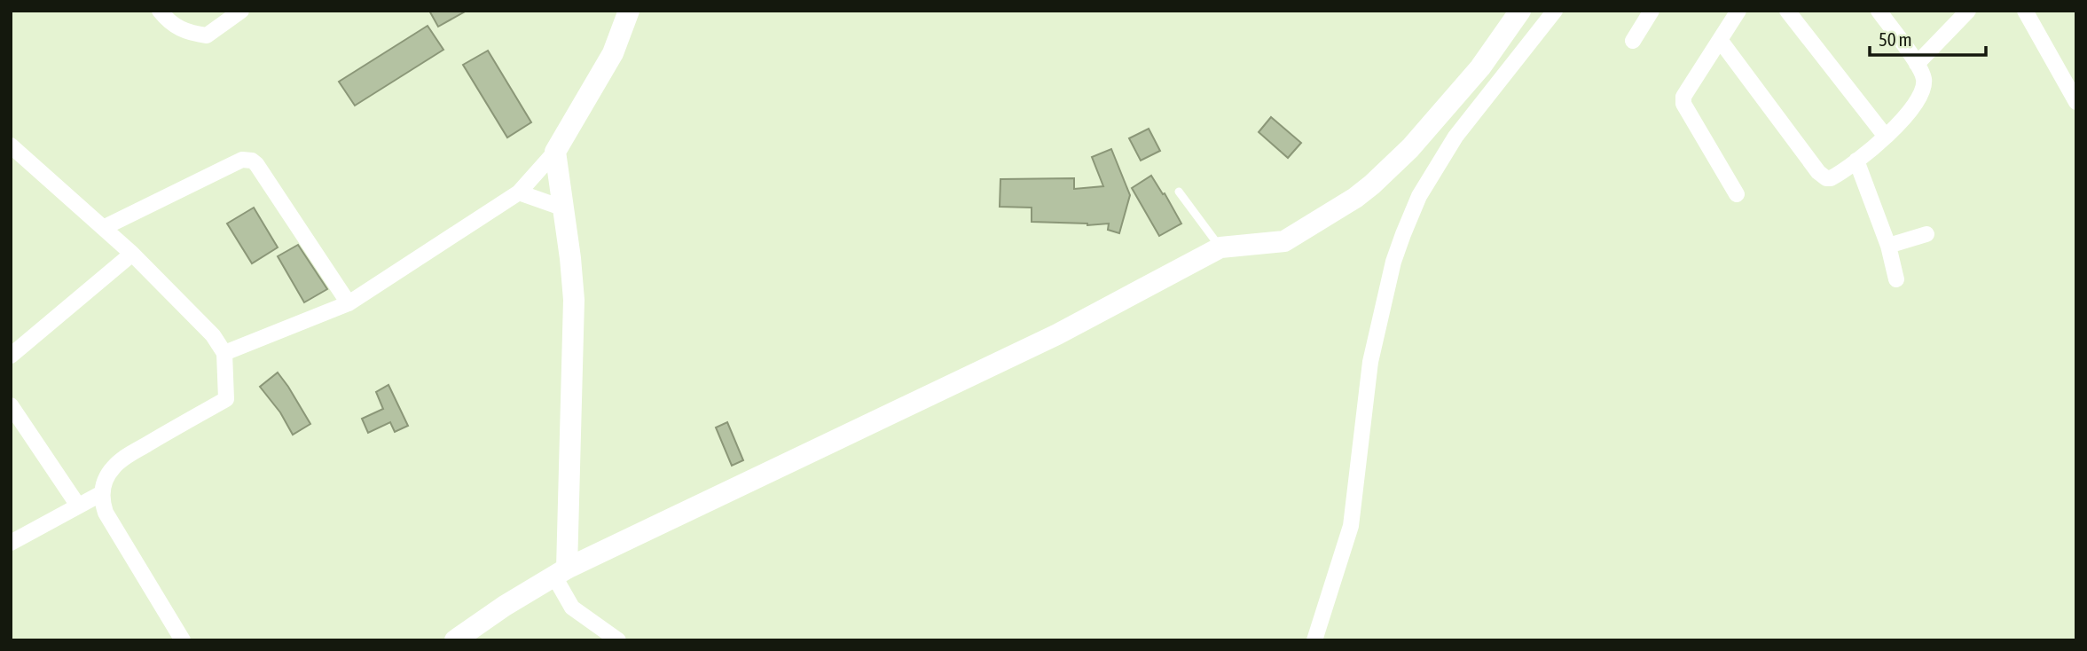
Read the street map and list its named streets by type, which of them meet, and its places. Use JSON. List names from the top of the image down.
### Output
{
  "scale_bar": "50 m"
}
